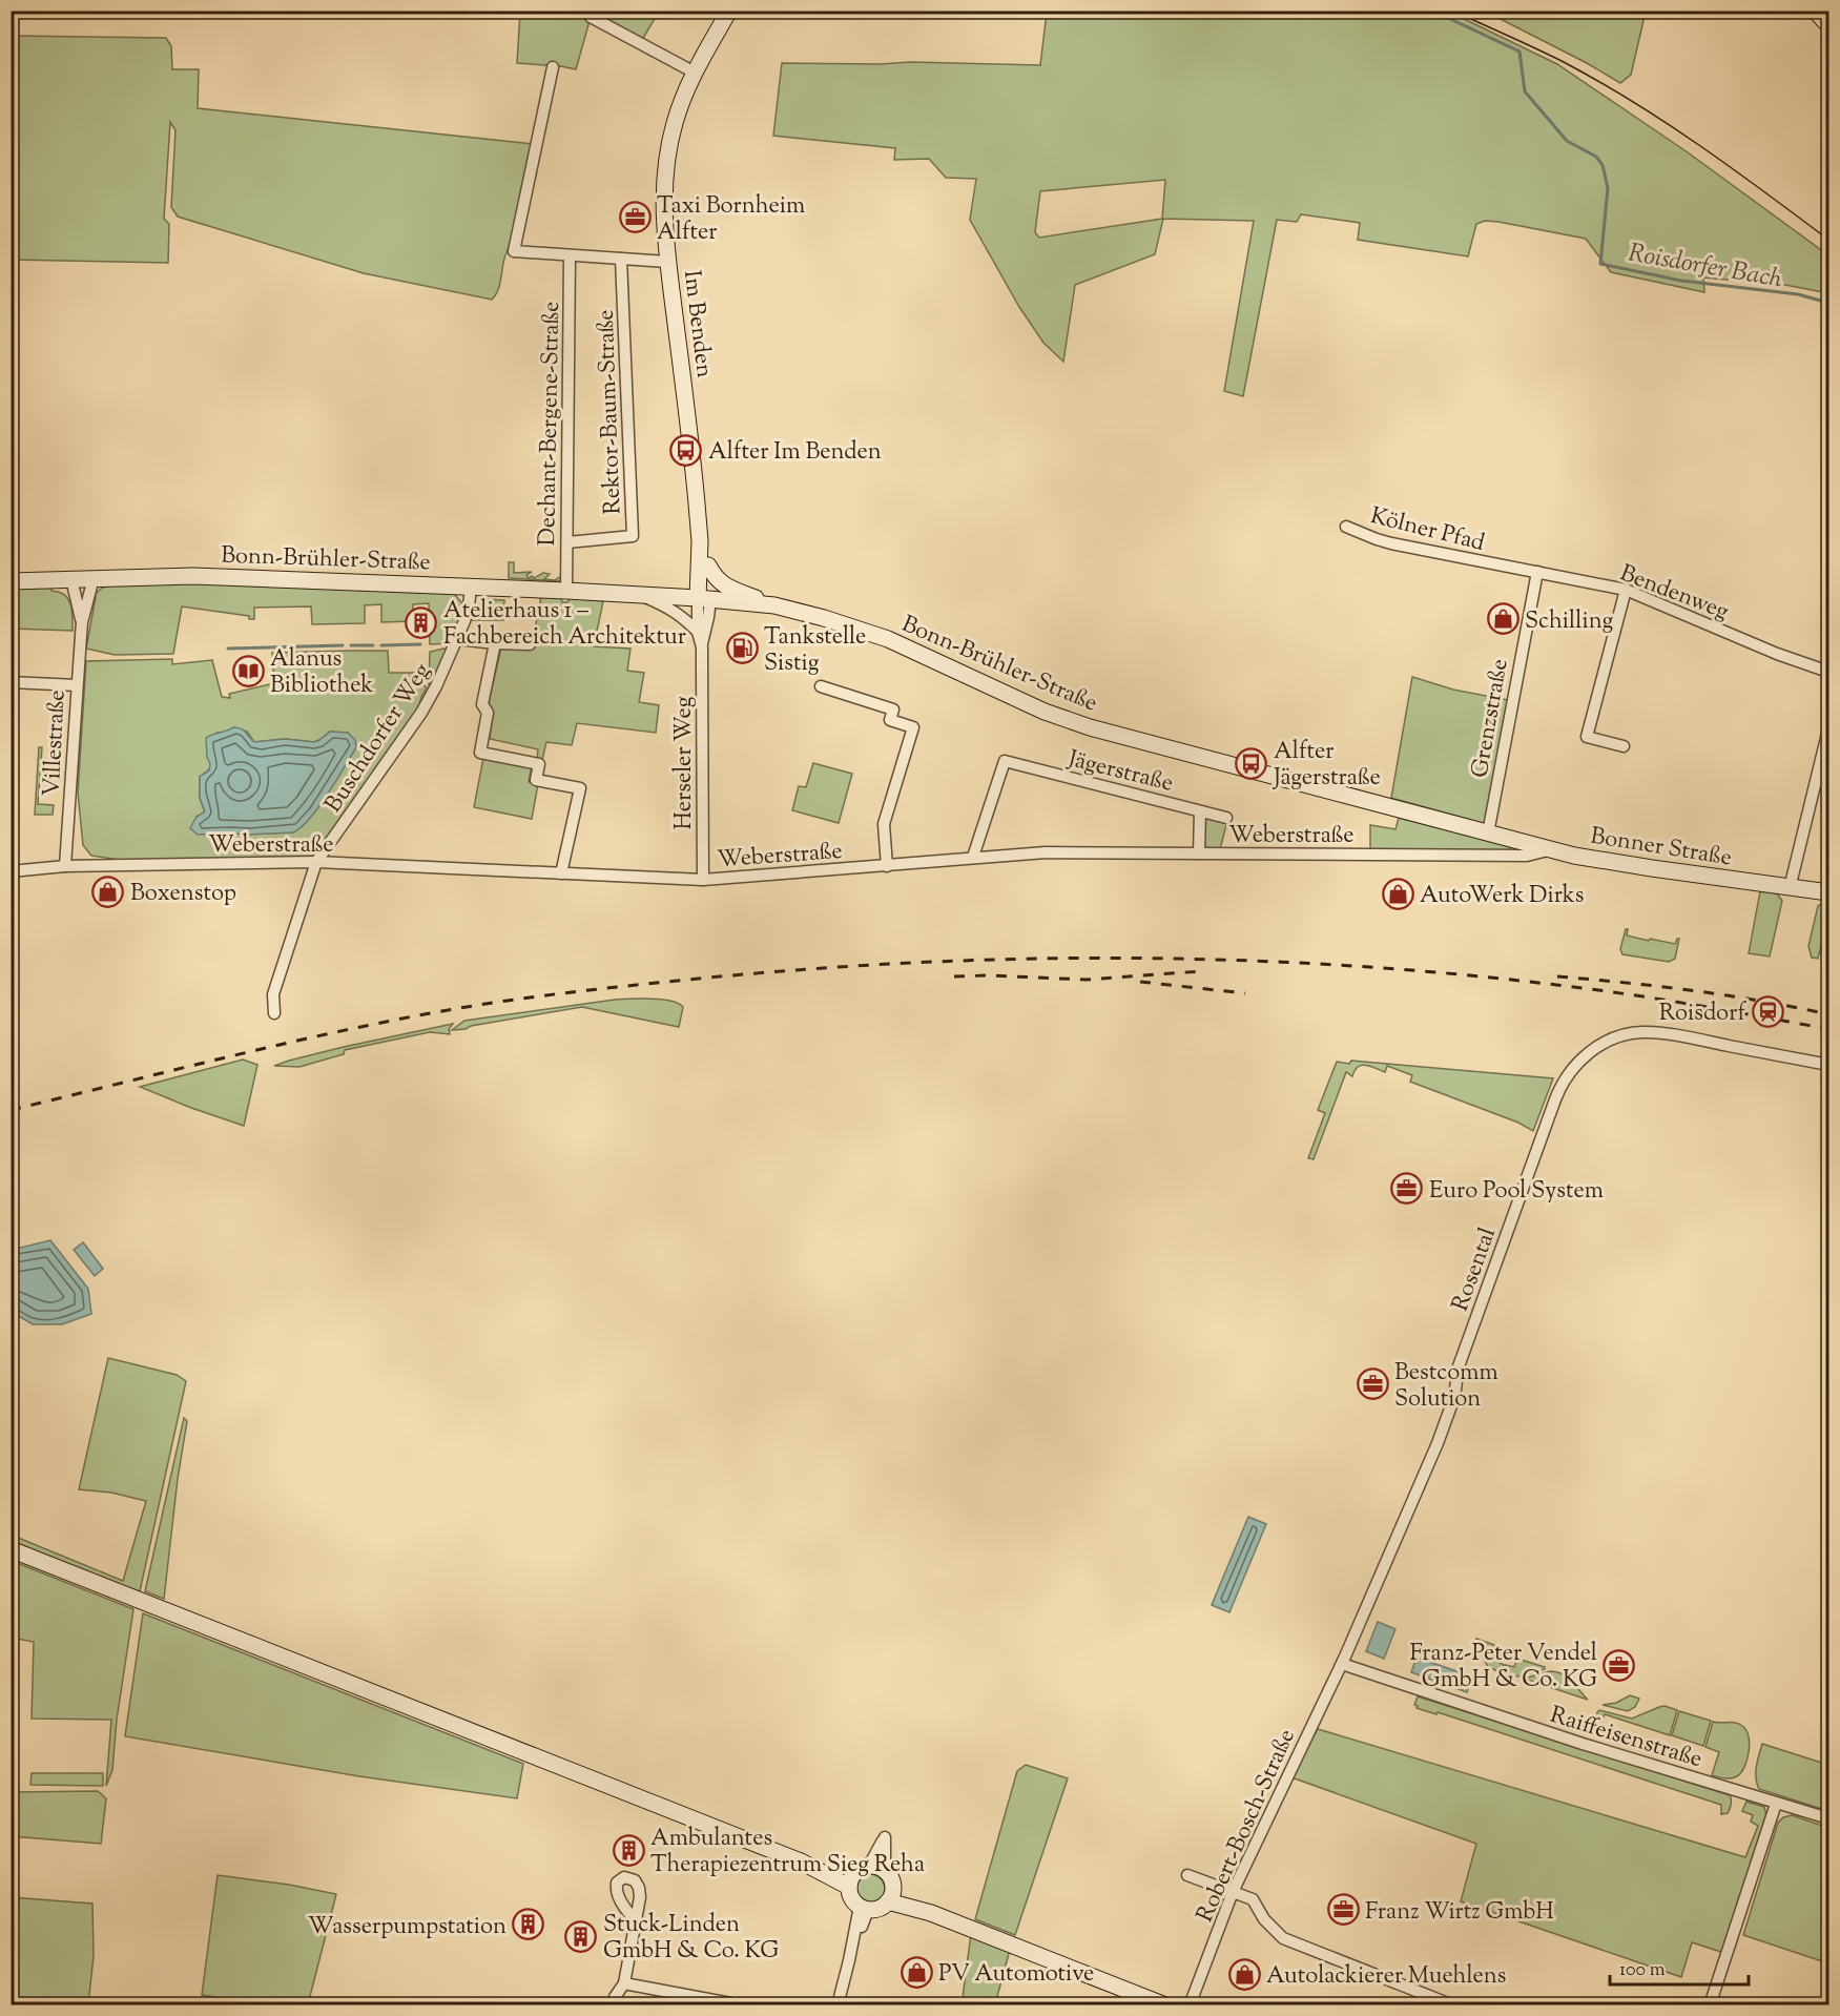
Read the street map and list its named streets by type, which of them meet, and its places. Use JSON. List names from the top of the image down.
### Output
{
  "streets": {
    "street": [
      "Im Benden",
      "Rektor-Baum-Straße",
      "Dechant-Bergene-Straße",
      "Kölner Pfad",
      "Bonn-Brühler-Straße",
      "Bendenweg",
      "Grenzstraße",
      "Buschdorfer Weg",
      "Villestraße",
      "Herseler Weg",
      "Jägerstraße",
      "Weberstraße",
      "Bonner Straße",
      "Rosental",
      "Raiffeisenstraße",
      "Robert-Bosch-Straße"
    ]
  },
  "crossings": [
    ["Im Benden", "Bonn-Brühler-Straße"],
    ["Im Benden", "Herseler Weg"],
    ["Rektor-Baum-Straße", "Dechant-Bergene-Straße"],
    ["Dechant-Bergene-Straße", "Bonn-Brühler-Straße"],
    ["Kölner Pfad", "Bendenweg"],
    ["Bonn-Brühler-Straße", "Grenzstraße"],
    ["Bonn-Brühler-Straße", "Buschdorfer Weg"],
    ["Bonn-Brühler-Straße", "Villestraße"],
    ["Bonn-Brühler-Straße", "Herseler Weg"],
    ["Bonn-Brühler-Straße", "Bonner Straße"],
    ["Bendenweg", "Grenzstraße"],
    ["Grenzstraße", "Bonner Straße"],
    ["Buschdorfer Weg", "Weberstraße"],
    ["Villestraße", "Weberstraße"],
    ["Herseler Weg", "Weberstraße"],
    ["Jägerstraße", "Weberstraße"],
    ["Weberstraße", "Bonner Straße"],
    ["Rosental", "Raiffeisenstraße"],
    ["Rosental", "Robert-Bosch-Straße"],
    ["Raiffeisenstraße", "Robert-Bosch-Straße"]
  ],
  "water": ["Roisdorfer Bach"],
  "places": {
    "office": [
      "Taxi Bornheim Alfter",
      "Euro Pool System",
      "Bestcomm Solution",
      "Franz-Peter Vendel GmbH & Co. KG",
      "Franz Wirtz GmbH"
    ],
    "bus stop": ["Alfter Im Benden", "Alfter Jägerstraße"],
    "shop": [
      "Schilling",
      "Boxenstop",
      "AutoWerk Dirks",
      "PV Automotive",
      "Autolackierer Muehlens"
    ],
    "building": [
      "Atelierhaus 1 – Fachbereich Architektur",
      "Ambulantes Therapiezentrum Sieg Reha",
      "Wasserpumpstation",
      "Stuck-Linden GmbH & Co. KG"
    ],
    "fuel station": ["Tankstelle Sistig"],
    "library": ["Alanus Bibliothek"],
    "station": ["Roisdorf"]
  },
  "scale_bar": "100 m"
}
